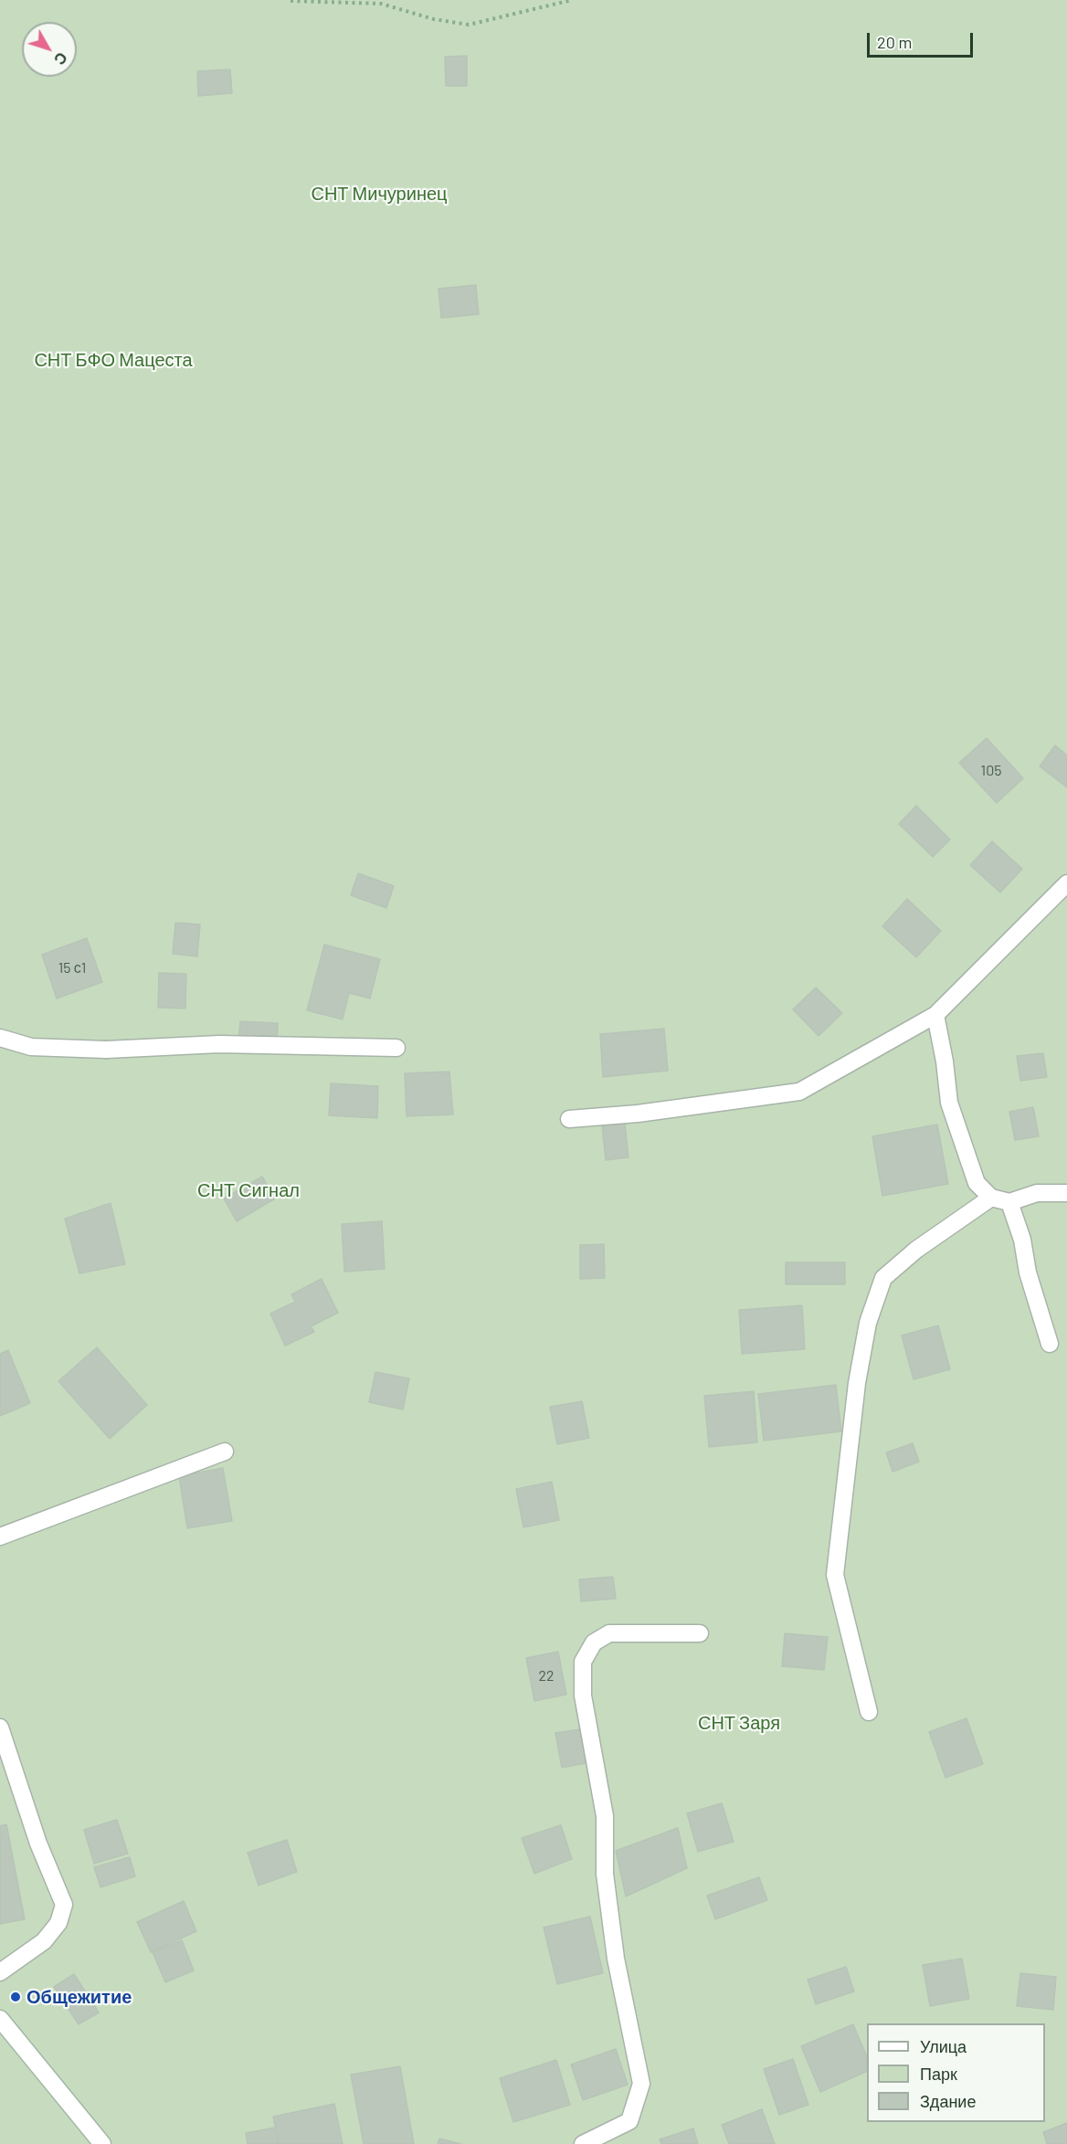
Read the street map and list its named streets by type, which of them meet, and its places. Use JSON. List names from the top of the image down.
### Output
{
  "parks": [
    "СНТ Мичуринец",
    "СНТ БФО Мацеста",
    "СНТ Сигнал",
    "СНТ Заря"
  ],
  "places": ["Общежитие"],
  "house_numbers": ["105", "15 с1", "22"],
  "legend": ["Улица", "Парк", "Здание"],
  "scale_bar": "20 m",
  "north": "bottom right"
}
